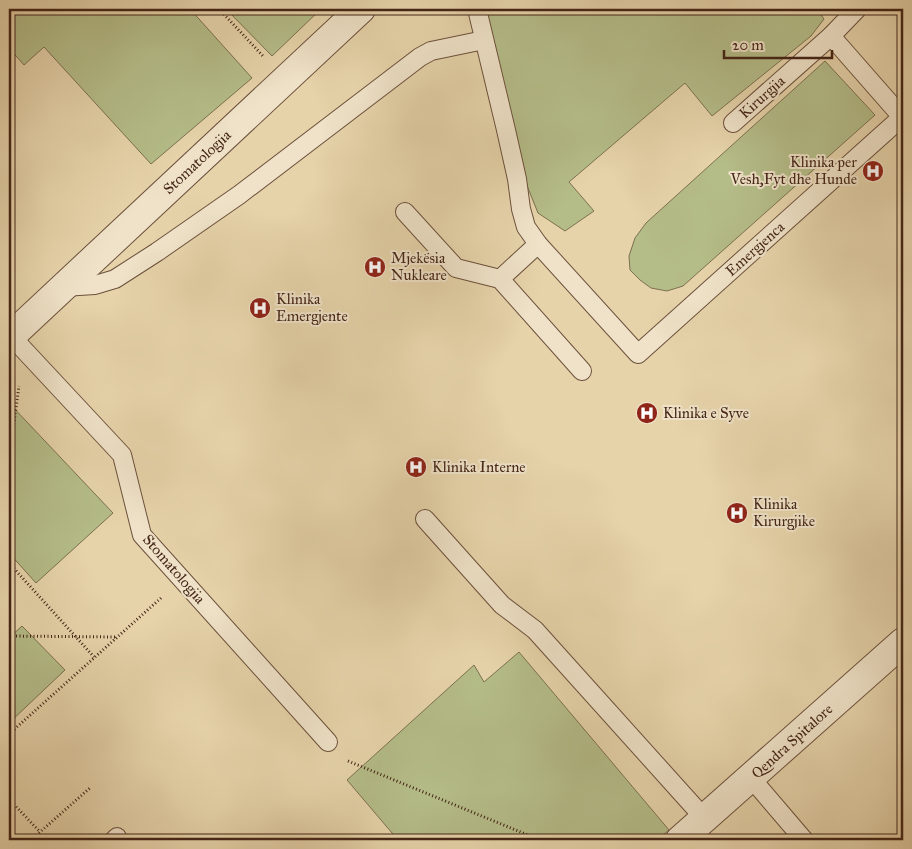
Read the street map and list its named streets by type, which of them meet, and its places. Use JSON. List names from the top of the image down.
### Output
{
  "streets": {
    "street": ["Stomatologjia", "Qendra Spitalore"],
    "lane": ["Kirurgjia", "Emergjenca"]
  },
  "crossings": [
    ["Kirurgjia", "Emergjenca"]
  ],
  "places": {
    "hospital": [
      "Klinika per Vesh,Fyt dhe Hunde",
      "Mjekësia Nukleare",
      "Klinika Emergjente",
      "Klinika e Syve",
      "Klinika Interne",
      "Klinika Kirurgjike"
    ]
  },
  "scale_bar": "20 m"
}
